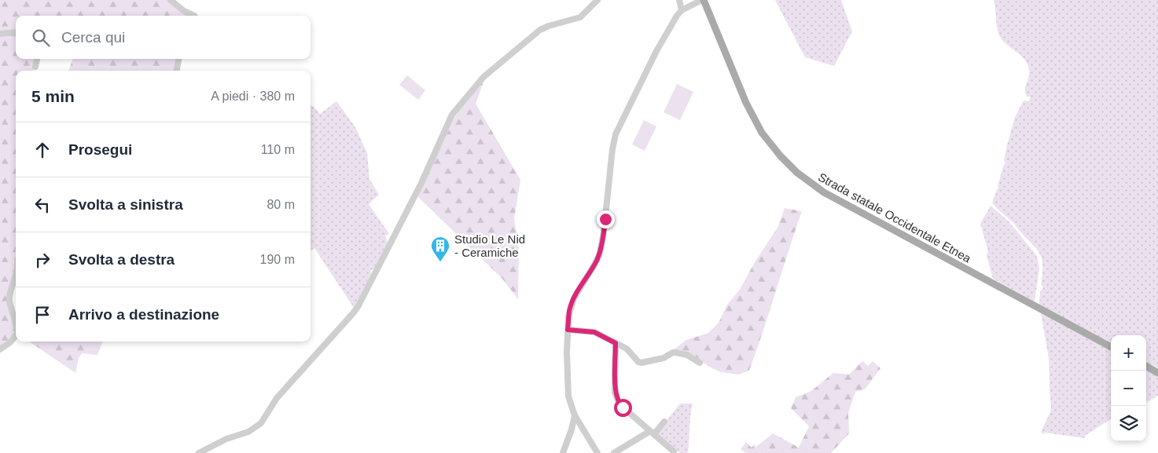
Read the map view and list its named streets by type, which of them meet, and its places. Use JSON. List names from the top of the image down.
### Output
{
  "streets": {
    "main road": ["Strada statale Occidentale Etnea"]
  },
  "places": {
    "building": ["Studio Le Nid - Ceramiche"]
  },
  "page": {
    "search": "Cerca qui",
    "heading": ["5 min", "A piedi · 380 m"],
    "list": [
      ["Prosegui", "110 m"],
      ["Svolta a sinistra", "80 m"],
      ["Svolta a destra", "190 m"],
      "Arrivo a destinazione"
    ],
    "map_buttons": ["+", "−"]
  }
}
